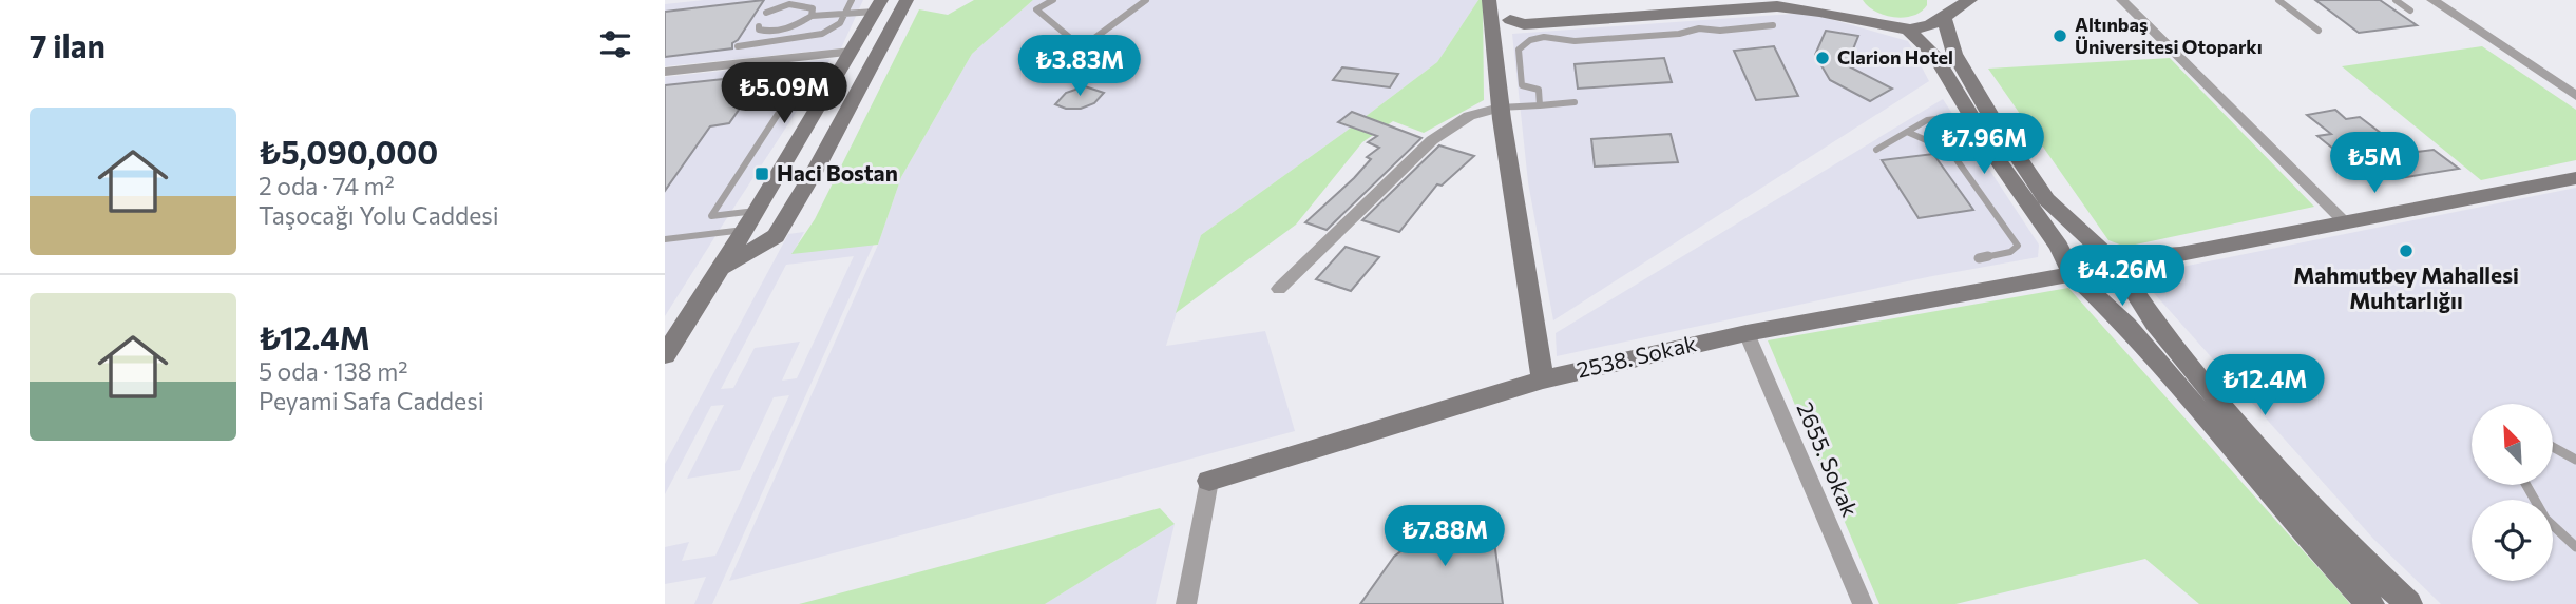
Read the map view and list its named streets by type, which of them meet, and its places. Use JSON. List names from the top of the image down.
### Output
{
  "streets": {
    "main road": ["2538. Sokak"],
    "street": ["2655. Sokak"]
  },
  "crossings": [
    ["2538. Sokak", "2655. Sokak"]
  ],
  "places": {
    "other": ["Altınbaş Üniversitesi Otoparkı", "Clarion Hotel", "Mahmutbey Mahallesi Muhtarlığıı"],
    "transit": ["Haci Bostan"]
  },
  "north": "top left",
  "page": {
    "heading": "7 ilan",
    "price": [
      "₺3.83M",
      "₺5.09M",
      "₺7.96M",
      "₺5M",
      "₺4.26M",
      "₺12.4M",
      "₺7.88M"
    ],
    "list": [
      {
        "name": "₺5,090,000",
        "note": "2 oda · 74 m² · Taşocağı Yolu Caddesi"
      },
      {
        "name": "₺12.4M",
        "note": "5 oda · 138 m² · Peyami Safa Caddesi"
      }
    ]
  }
}
